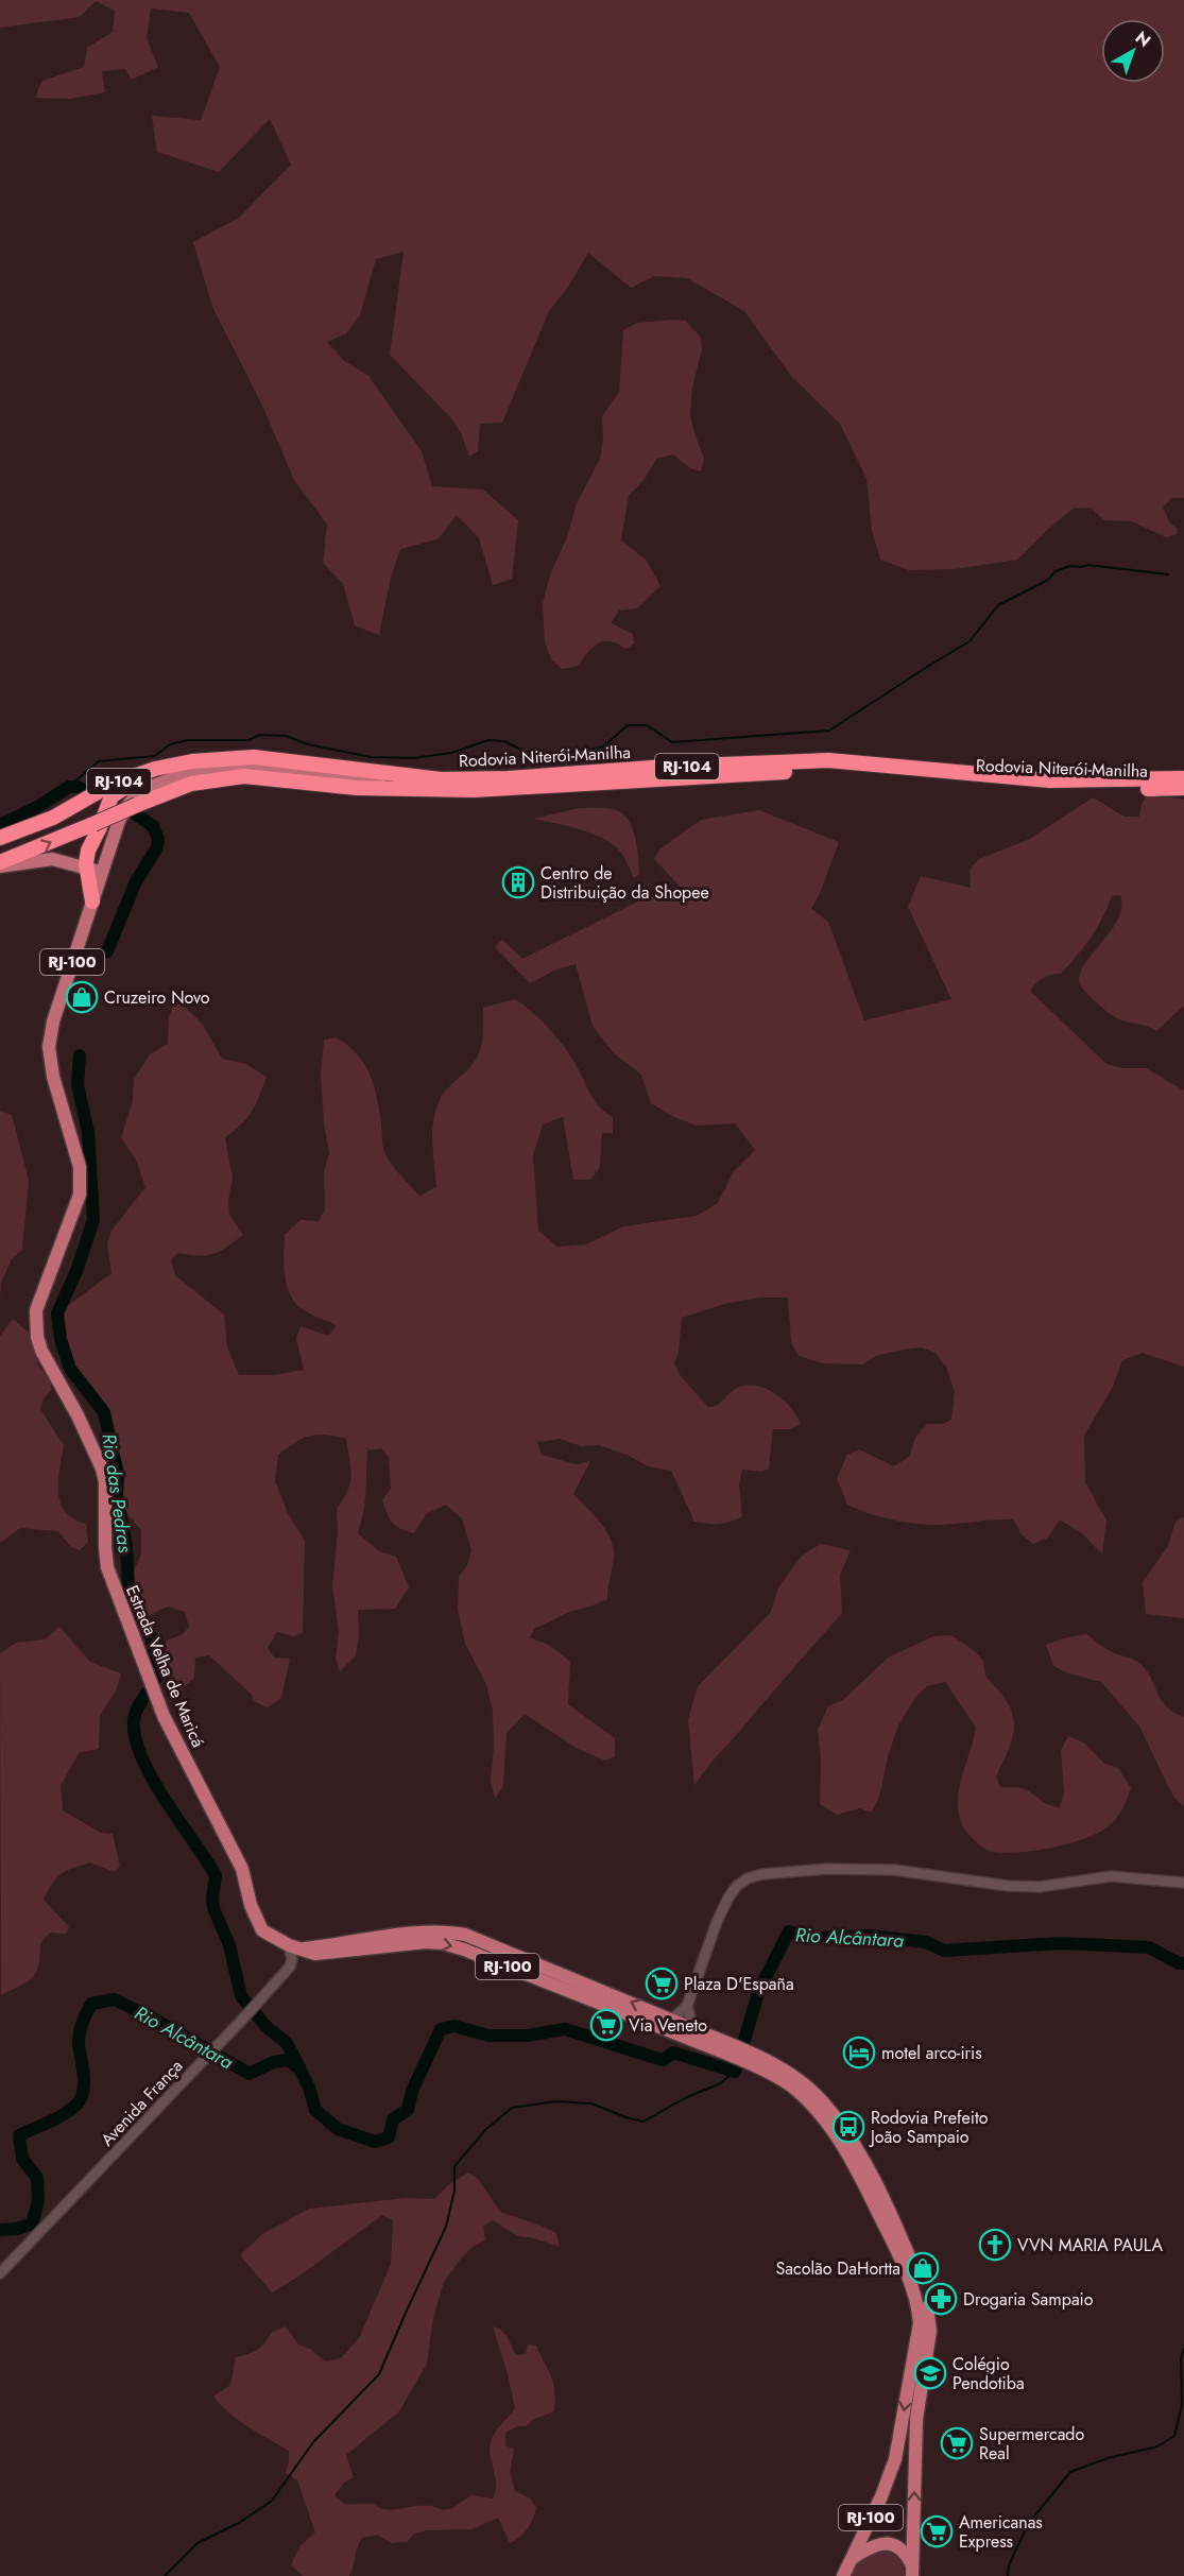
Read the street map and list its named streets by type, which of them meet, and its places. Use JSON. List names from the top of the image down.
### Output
{
  "streets": {
    "highway": ["Rodovia Niterói-Manilha", "RJ-104"],
    "main road": ["RJ-100", "Estrada Velha de Maricá"],
    "street": ["Avenida França"]
  },
  "crossings": [
    ["RJ-100", "Estrada Velha de Maricá"],
    ["Estrada Velha de Maricá", "Avenida França"]
  ],
  "water": ["Rio das Pedras", "Rio Alcântara"],
  "places": {
    "building": ["Centro de Distribuição da Shopee"],
    "shop": ["Cruzeiro Novo", "Sacolão DaHortta"],
    "supermarket": [
      "Plaza D'España",
      "Via Veneto",
      "Supermercado Real",
      "Americanas Express"
    ],
    "hotel": ["motel arco-iris"],
    "bus stop": ["Rodovia Prefeito João Sampaio"],
    "church": ["VVN MARIA PAULA"],
    "pharmacy": ["Drogaria Sampaio"],
    "school or university": ["Colégio Pendotiba"]
  },
  "north": "top right"
}
